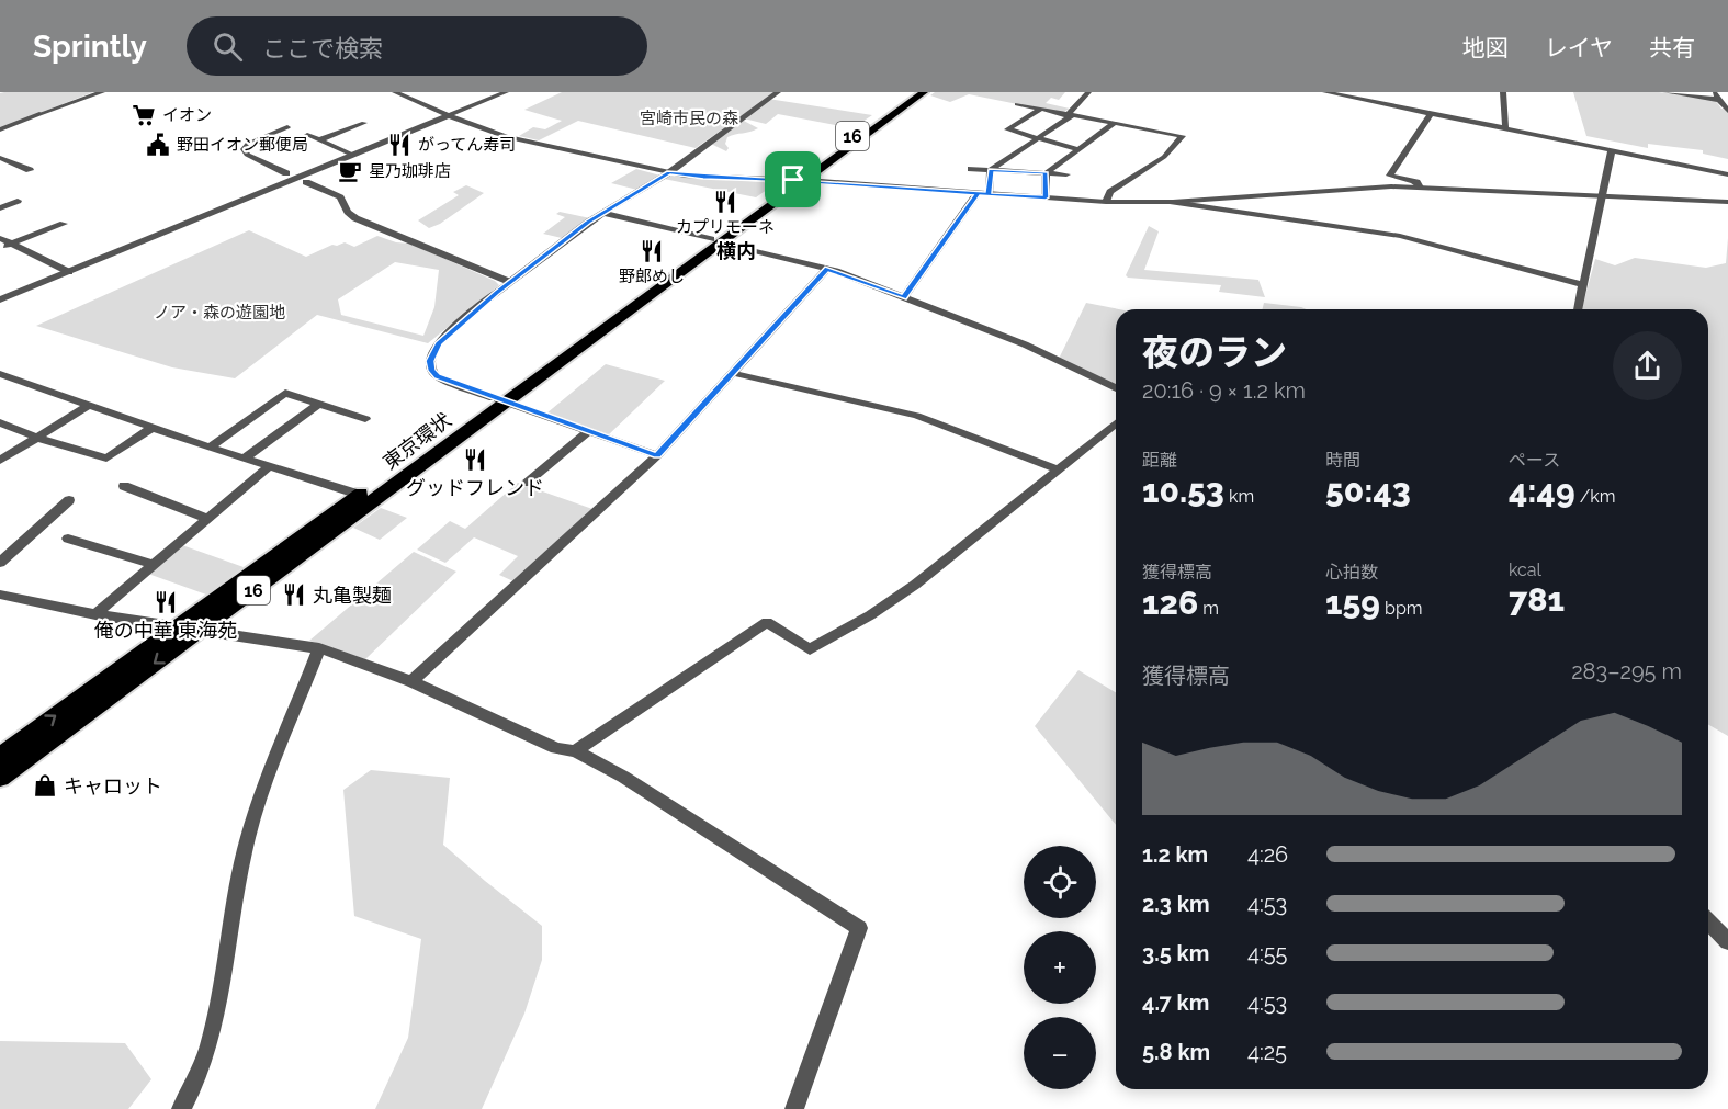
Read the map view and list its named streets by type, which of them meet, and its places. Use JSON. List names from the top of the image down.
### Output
{
  "streets": {
    "highway": ["16", "東京環状"]
  },
  "districts": ["横内"],
  "parks": ["宮崎市民の森", "ノア・森の遊園地"],
  "places": {
    "supermarket": ["イオン"],
    "public building": ["野田イオン郵便局"],
    "restaurant": [
      "がってん寿司",
      "カプリモーネ",
      "野郎めし",
      "グッドフレンド",
      "丸亀製麺",
      "俺の中華 東海苑"
    ],
    "cafe": ["星乃珈琲店"],
    "shop": ["キャロット"]
  },
  "page": {
    "header": "Sprintly",
    "search": "ここで検索",
    "nav": ["地図", "レイヤ", "共有"],
    "heading": ["夜のラン", "20:16 · 9 × 1.2 km"],
    "stats": [
      ["距離", "10.53 km"],
      ["時間", "50:43"],
      ["ペース", "4:49 /km"],
      ["獲得標高", "126 m"],
      ["心拍数", "159 bpm"],
      ["kcal", "781"]
    ],
    "chart": ["獲得標高", "283–295 m"],
    "list": [
      {
        "name": "1.2 km",
        "note": "4:26"
      },
      {
        "name": "2.3 km",
        "note": "4:53"
      },
      {
        "name": "3.5 km",
        "note": "4:55"
      },
      {
        "name": "4.7 km",
        "note": "4:53"
      },
      {
        "name": "5.8 km",
        "note": "4:25"
      }
    ],
    "map_buttons": ["+", "−"]
  }
}
